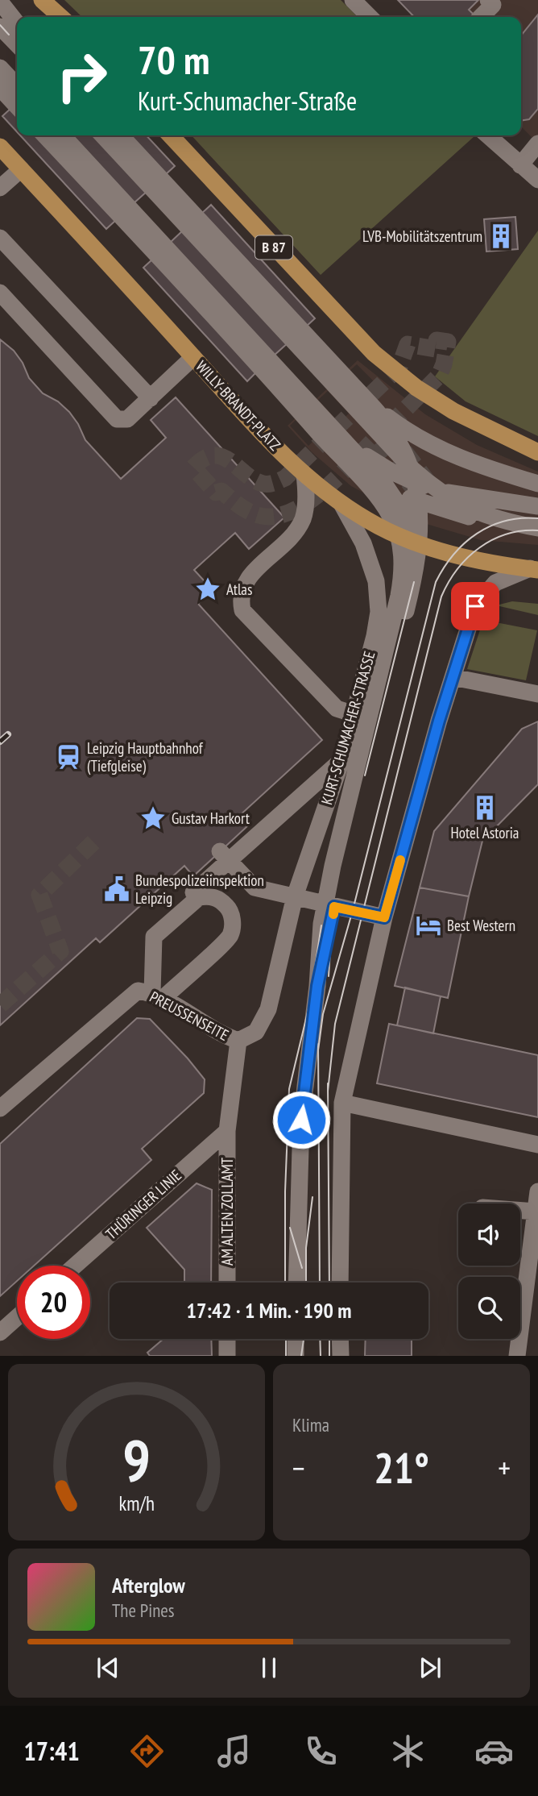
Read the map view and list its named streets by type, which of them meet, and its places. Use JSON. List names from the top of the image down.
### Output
{
  "streets": {
    "main road": ["B 87", "WILLY-BRANDT-PLATZ"],
    "street": [
      "KURT-SCHUMACHER-STRASSE",
      "PREUSSENSEITE",
      "THÜRINGER LINIE",
      "AM ALTEN ZOLLAMT"
    ]
  },
  "crossings": [
    ["WILLY-BRANDT-PLATZ", "KURT-SCHUMACHER-STRASSE"],
    ["KURT-SCHUMACHER-STRASSE", "PREUSSENSEITE"],
    ["PREUSSENSEITE", "AM ALTEN ZOLLAMT"],
    ["THÜRINGER LINIE", "AM ALTEN ZOLLAMT"]
  ],
  "places": {
    "building": ["LVB-Mobilitätszentrum", "Hotel Astoria"],
    "place": ["Atlas", "Gustav Harkort"],
    "station": ["Leipzig Hauptbahnhof (Tiefgleise)"],
    "public building": ["Bundespolizeiinspektion Leipzig"],
    "hotel": ["Best Western"]
  },
  "page": {
    "turn": ["70 m", "Kurt-Schumacher-Straße"],
    "limit": "20",
    "trip": "17:42 · 1 Min. · 190 m",
    "tile": "Klima",
    "heat": ["−", "21°", "+"],
    "song": ["Afterglow", "The Pines"],
    "tabs": "17:41",
    "gauge": ["9", "km/h"]
  }
}
